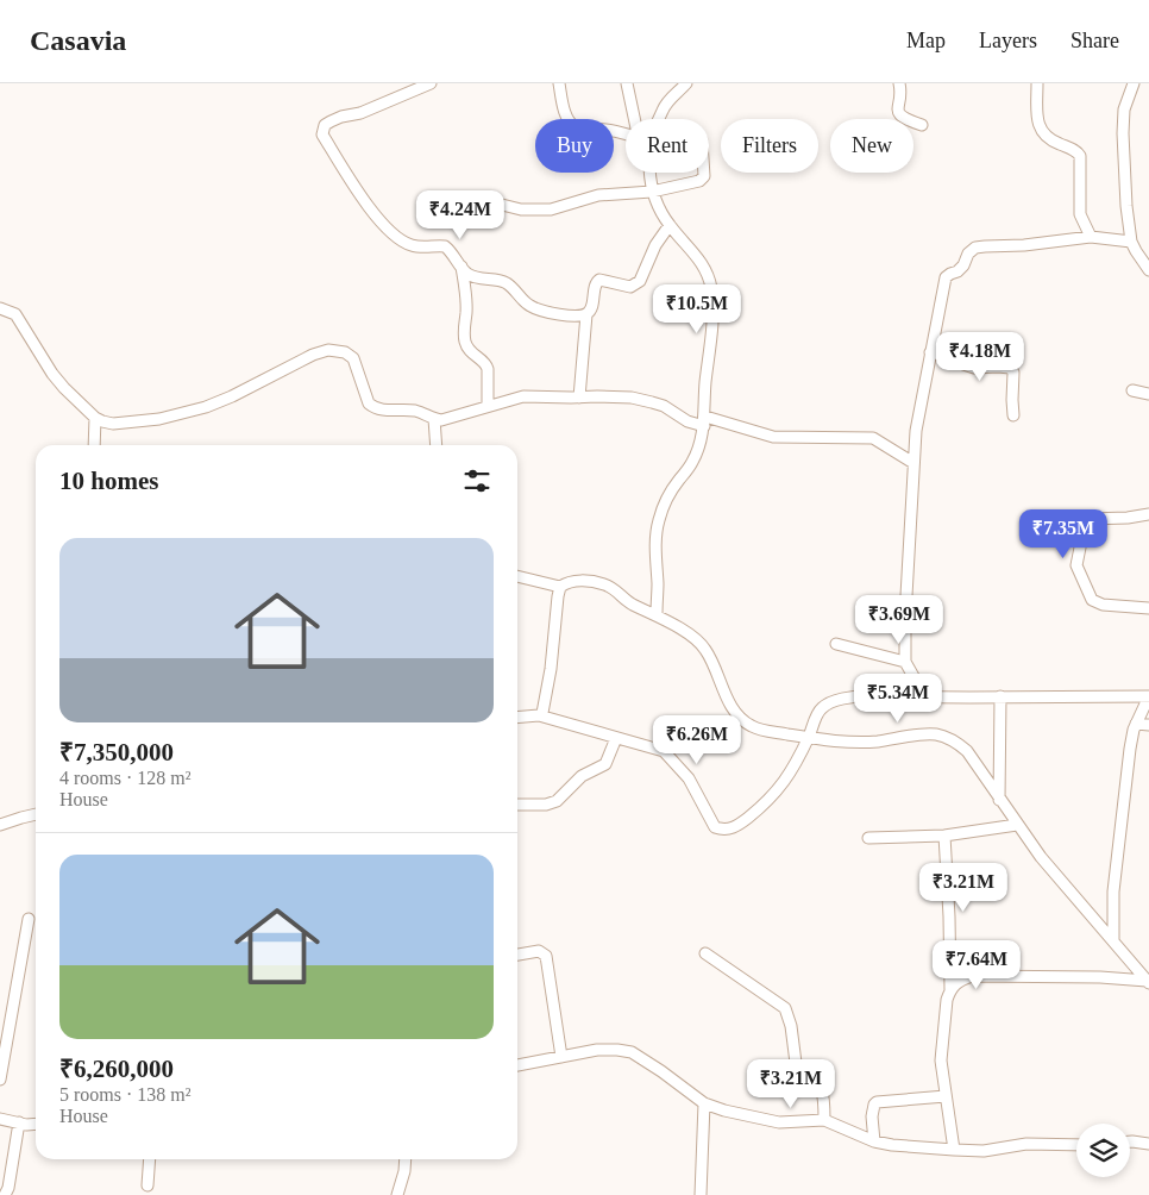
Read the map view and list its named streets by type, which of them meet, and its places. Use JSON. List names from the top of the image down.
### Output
{
  "page": {
    "header": "Casavia",
    "nav": ["Map", "Layers", "Share"],
    "chip": [
      "Buy",
      "Rent",
      "Filters",
      "New"
    ],
    "price": [
      "₹4.24M",
      "₹10.5M",
      "₹4.18M",
      "₹7.35M",
      "₹3.69M",
      "₹5.34M",
      "₹6.26M",
      "₹3.21M",
      "₹7.64M",
      "₹3.21M"
    ],
    "heading": "10 homes",
    "list": [
      {
        "name": "₹7,350,000",
        "note": "4 rooms · 128 m² · House"
      },
      {
        "name": "₹6,260,000",
        "note": "5 rooms · 138 m² · House"
      }
    ]
  }
}
